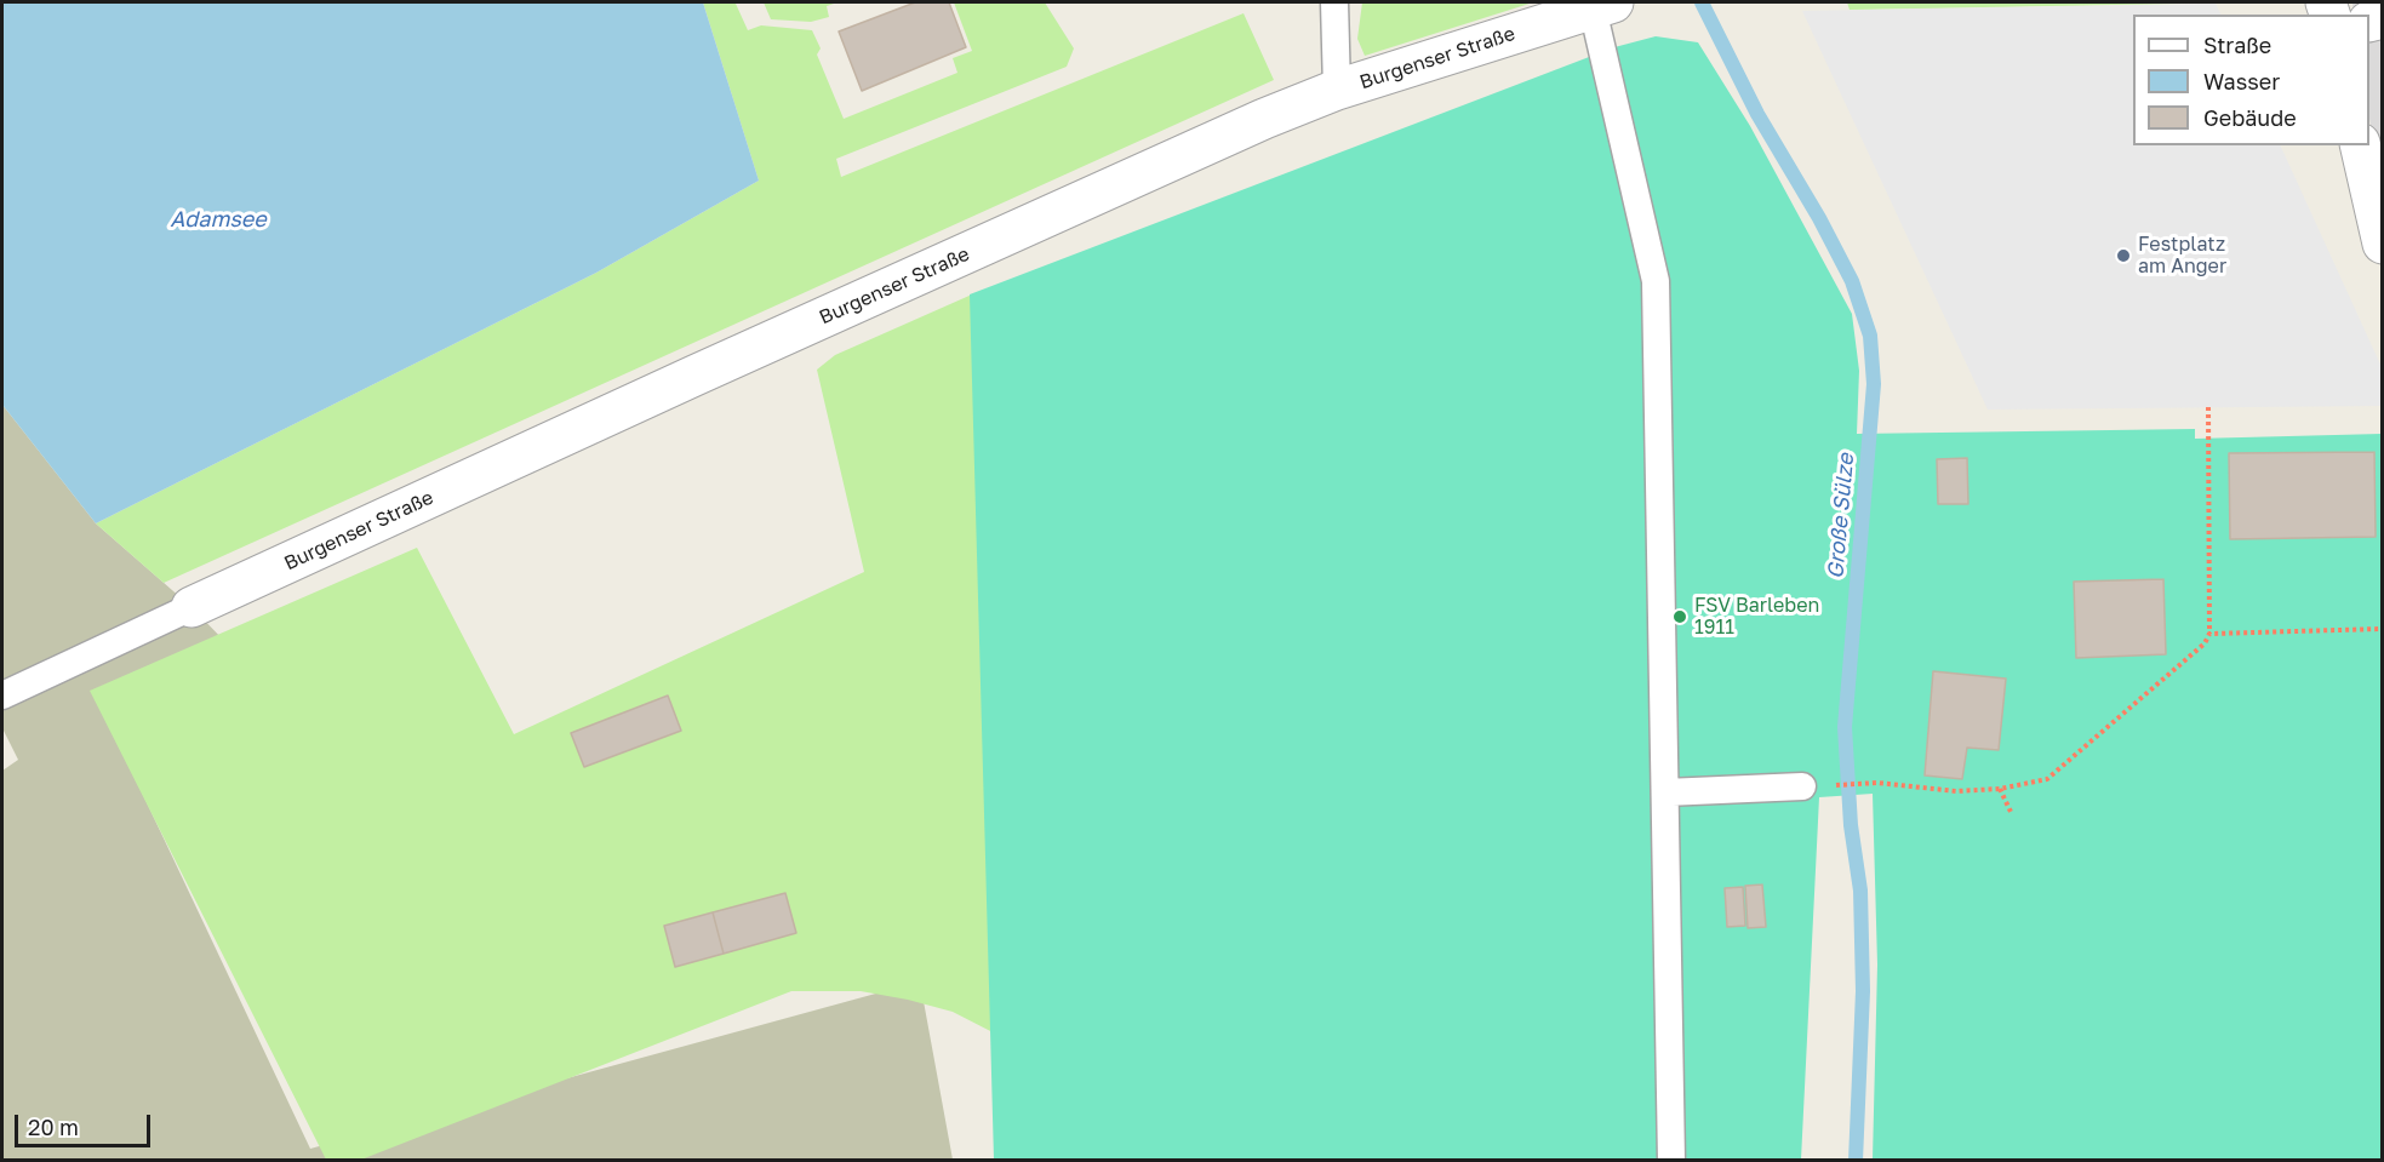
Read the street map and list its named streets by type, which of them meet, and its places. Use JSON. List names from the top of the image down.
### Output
{
  "streets": {
    "street": ["Burgenser Straße"]
  },
  "water": ["Adamsee", "Große Sülze"],
  "places": ["Festplatz am Anger", "FSV Barleben 1911"],
  "legend": ["Straße", "Wasser", "Gebäude"],
  "scale_bar": "20 m"
}
